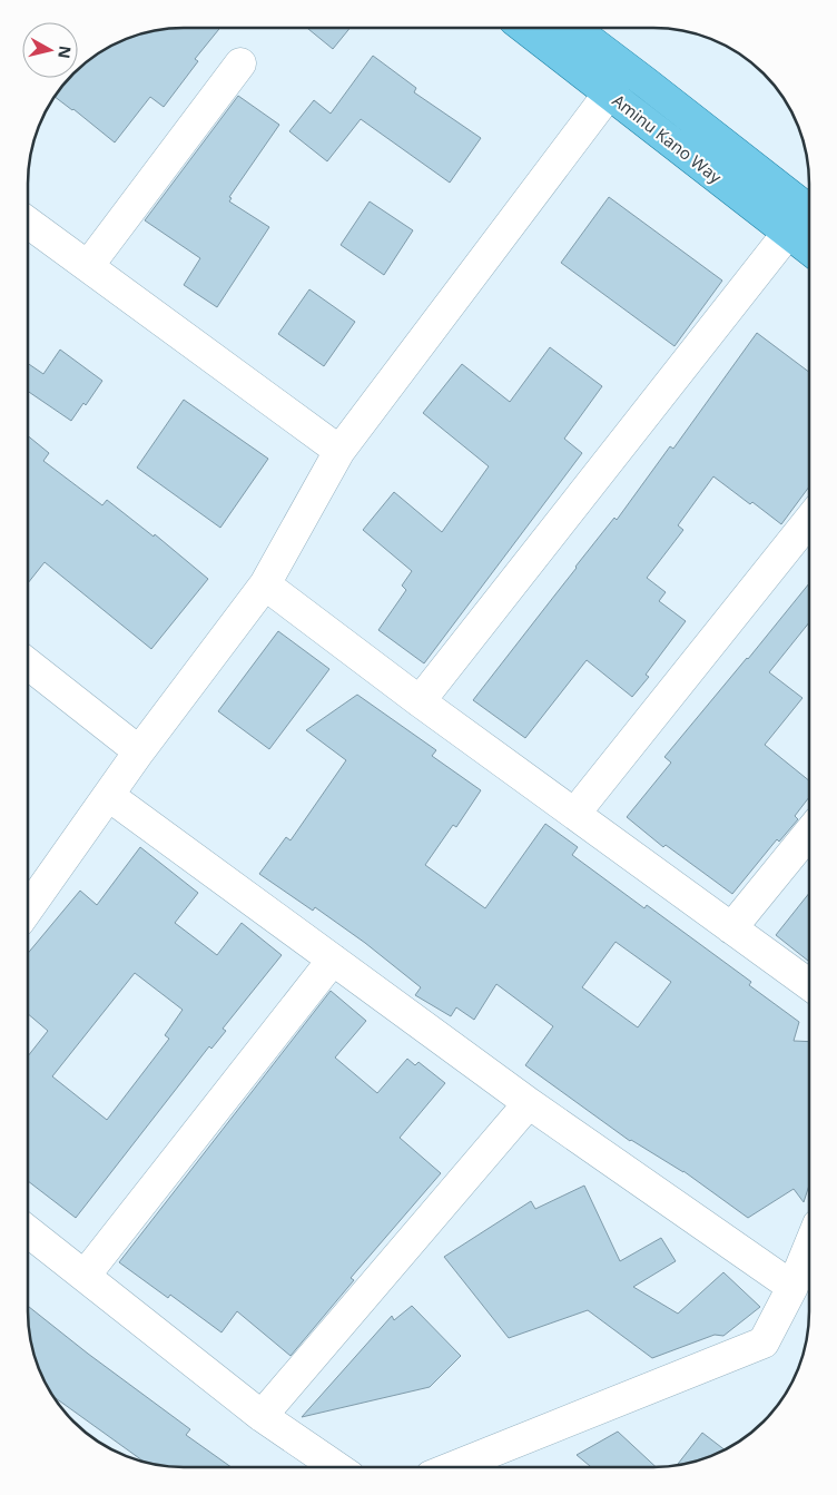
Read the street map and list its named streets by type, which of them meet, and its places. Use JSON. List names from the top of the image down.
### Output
{
  "streets": {
    "main road": ["Aminu Kano Way"]
  },
  "north": "right"
}
